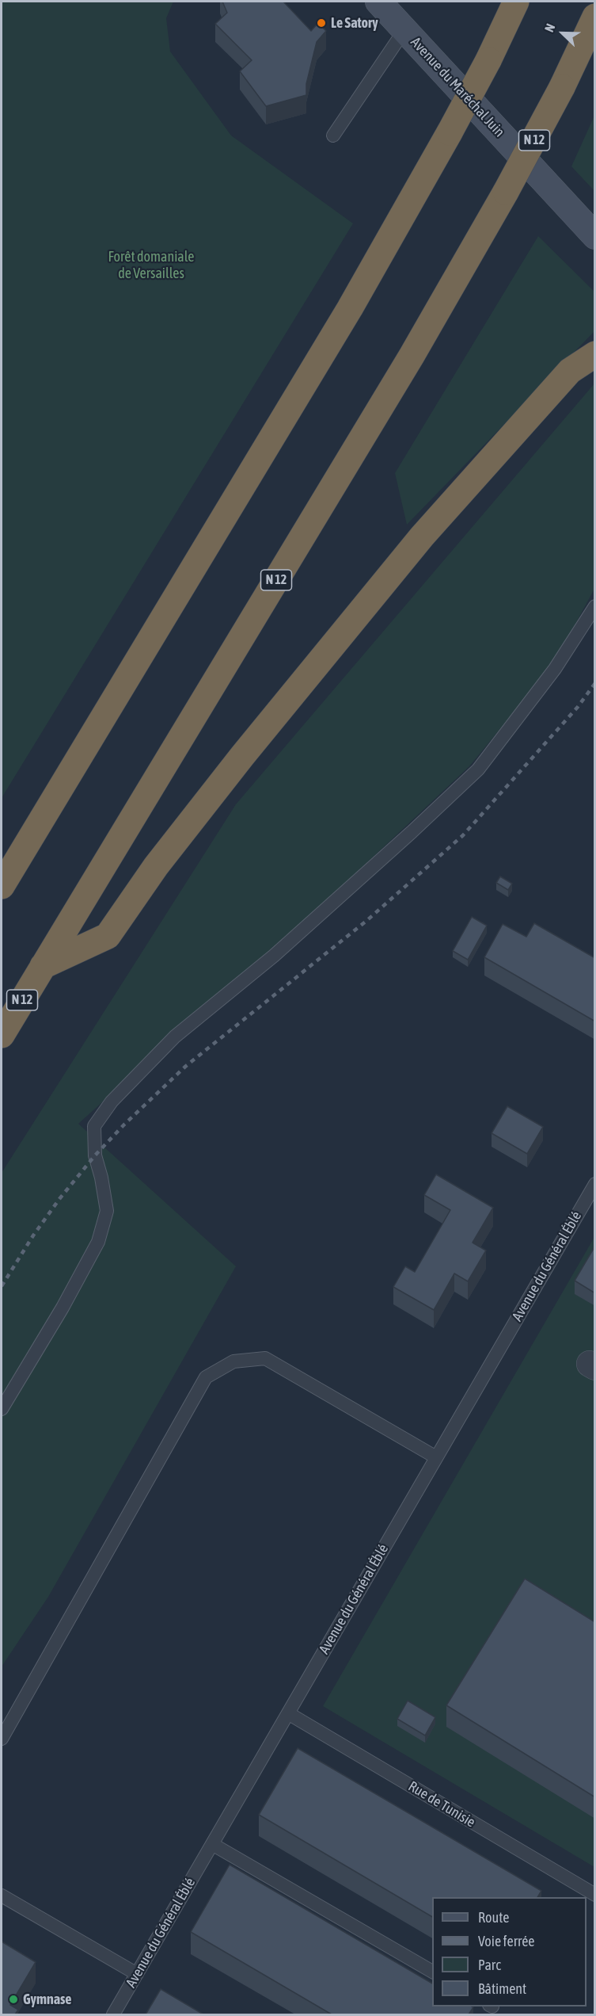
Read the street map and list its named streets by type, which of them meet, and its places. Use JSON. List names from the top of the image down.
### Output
{
  "streets": {
    "highway": ["N 12"],
    "street": ["Avenue du Maréchal Juin"],
    "lane": ["Avenue du Général Éblé", "Rue de Tunisie"]
  },
  "crossings": [
    ["Avenue du Général Éblé", "Rue de Tunisie"]
  ],
  "parks": ["Forêt domaniale de Versailles"],
  "places": ["Le Satory", "Gymnase"],
  "legend": [
    "Route",
    "Voie ferrée",
    "Parc",
    "Bâtiment"
  ],
  "north": "top left"
}
